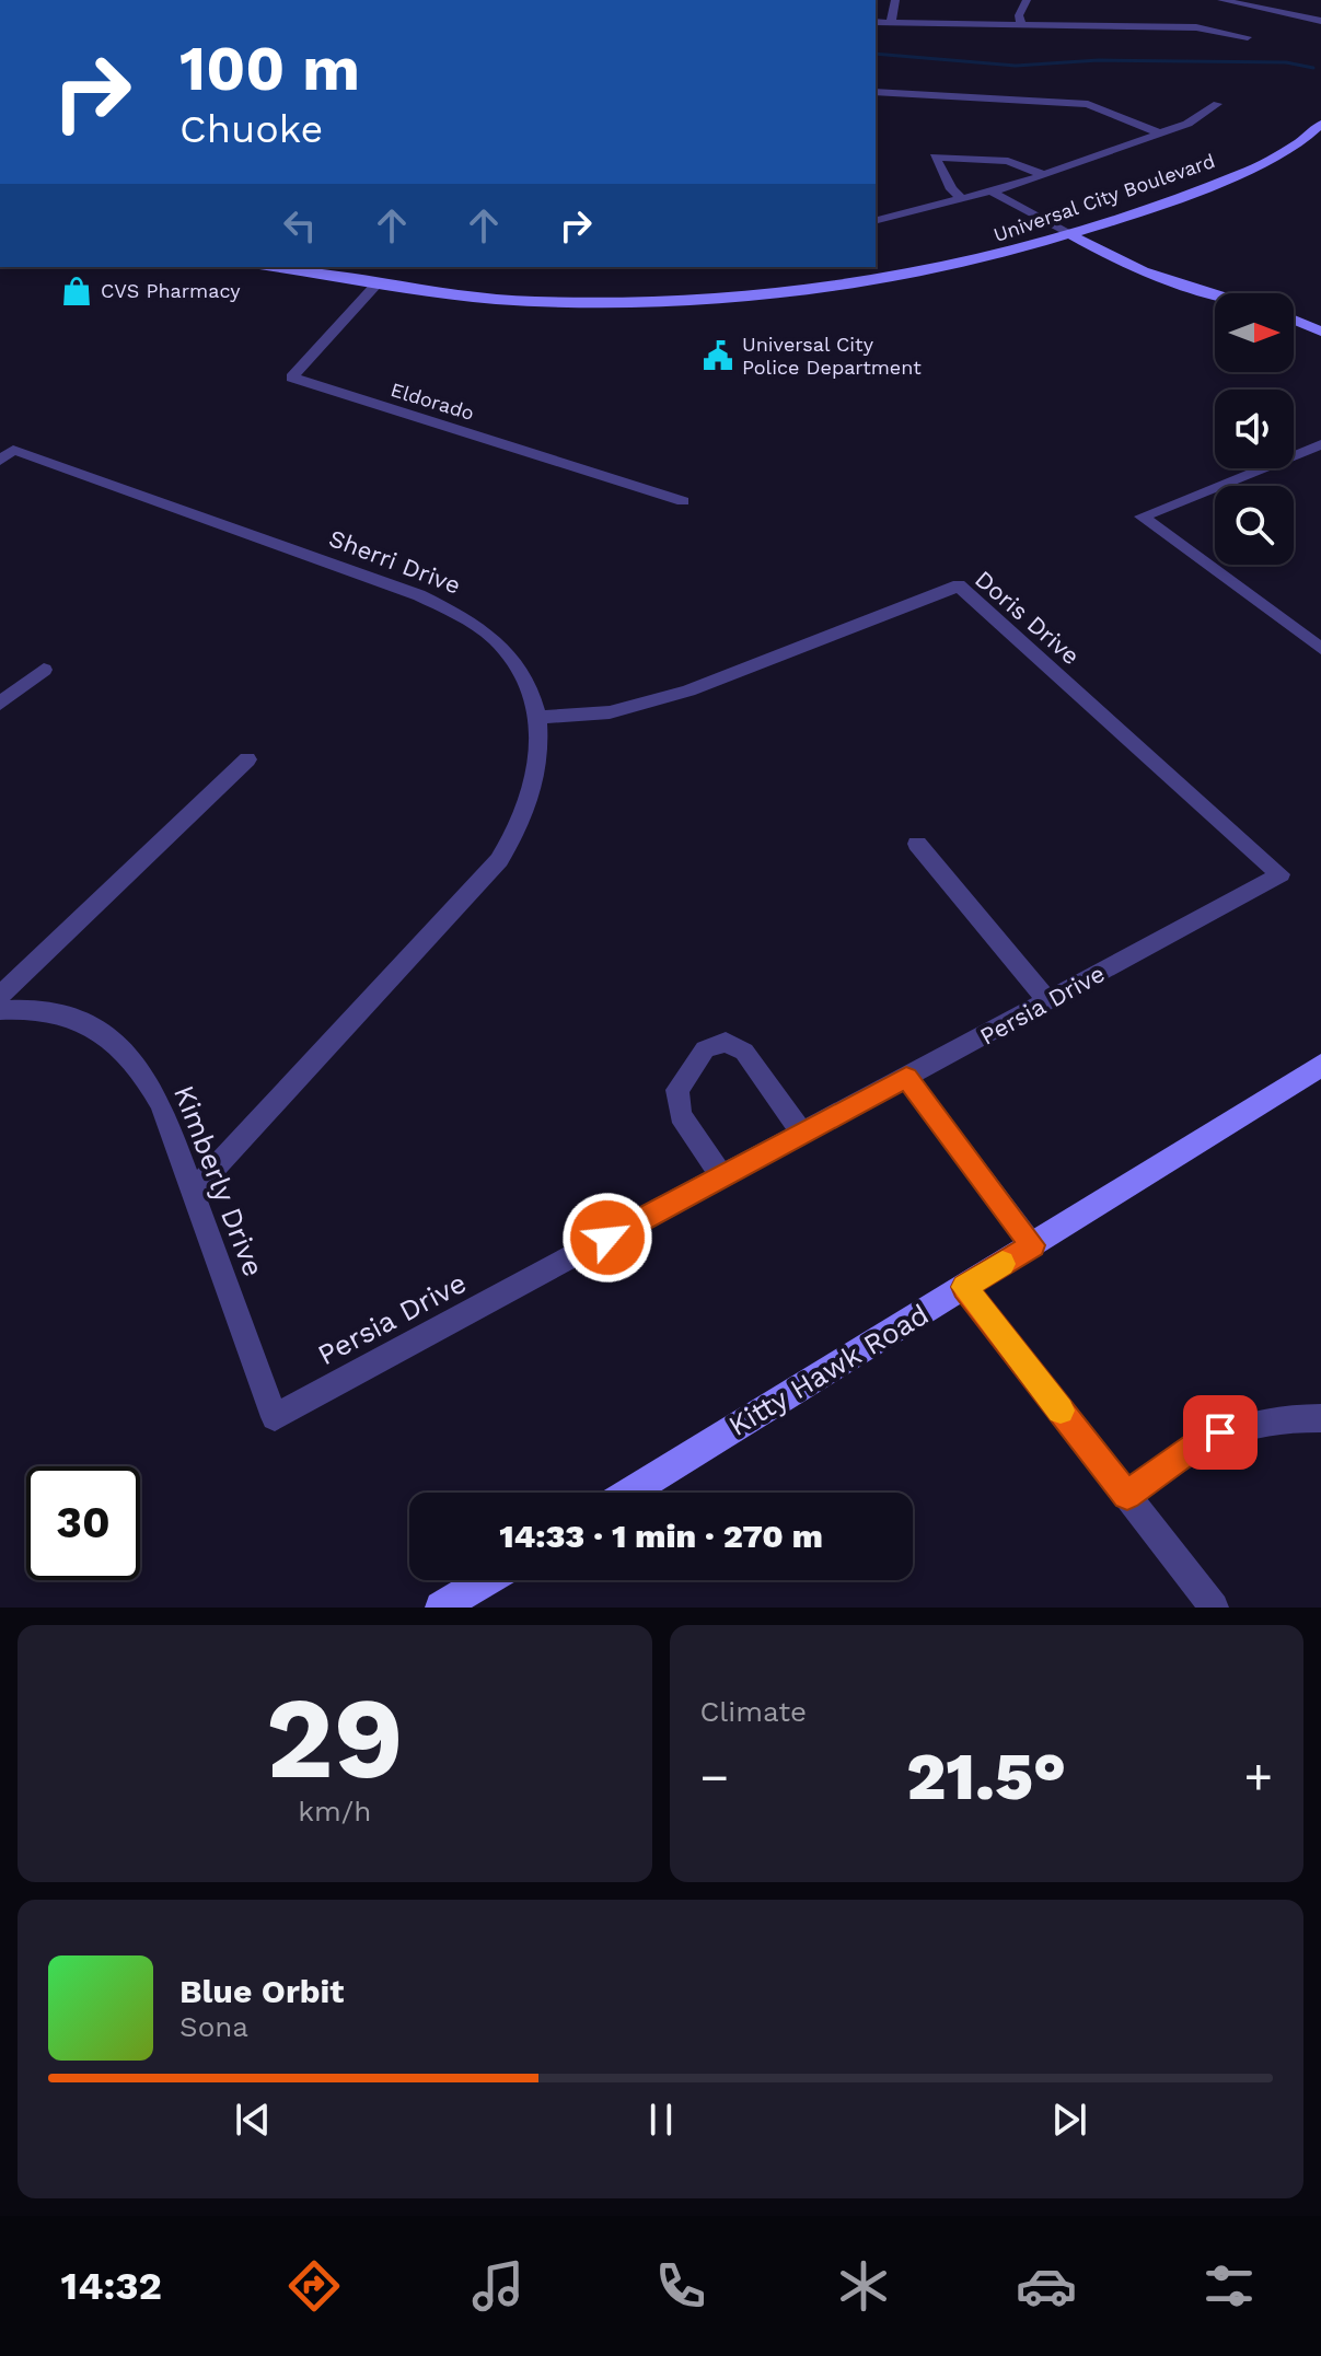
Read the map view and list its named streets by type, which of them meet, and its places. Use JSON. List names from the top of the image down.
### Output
{
  "streets": {
    "street": [
      "Universal City Boulevard",
      "Eldorado",
      "Sherri Drive",
      "Doris Drive",
      "Persia Drive",
      "Kimberly Drive",
      "Kitty Hawk Road"
    ]
  },
  "crossings": [
    ["Universal City Boulevard", "Eldorado"],
    ["Sherri Drive", "Doris Drive"],
    ["Sherri Drive", "Kimberly Drive"],
    ["Doris Drive", "Persia Drive"],
    ["Persia Drive", "Kimberly Drive"]
  ],
  "places": {
    "shop": ["CVS Pharmacy"],
    "public building": ["Universal City Police Department"]
  },
  "north": "right",
  "page": {
    "turn": ["100 m", "Chuoke"],
    "limit": "30",
    "trip": "14:33 · 1 min · 270 m",
    "tile": [
      ["29", "km/h"],
      "Climate"
    ],
    "heat": ["−", "21.5°", "+"],
    "song": ["Blue Orbit", "Sona"],
    "tabs": "14:32"
  }
}
